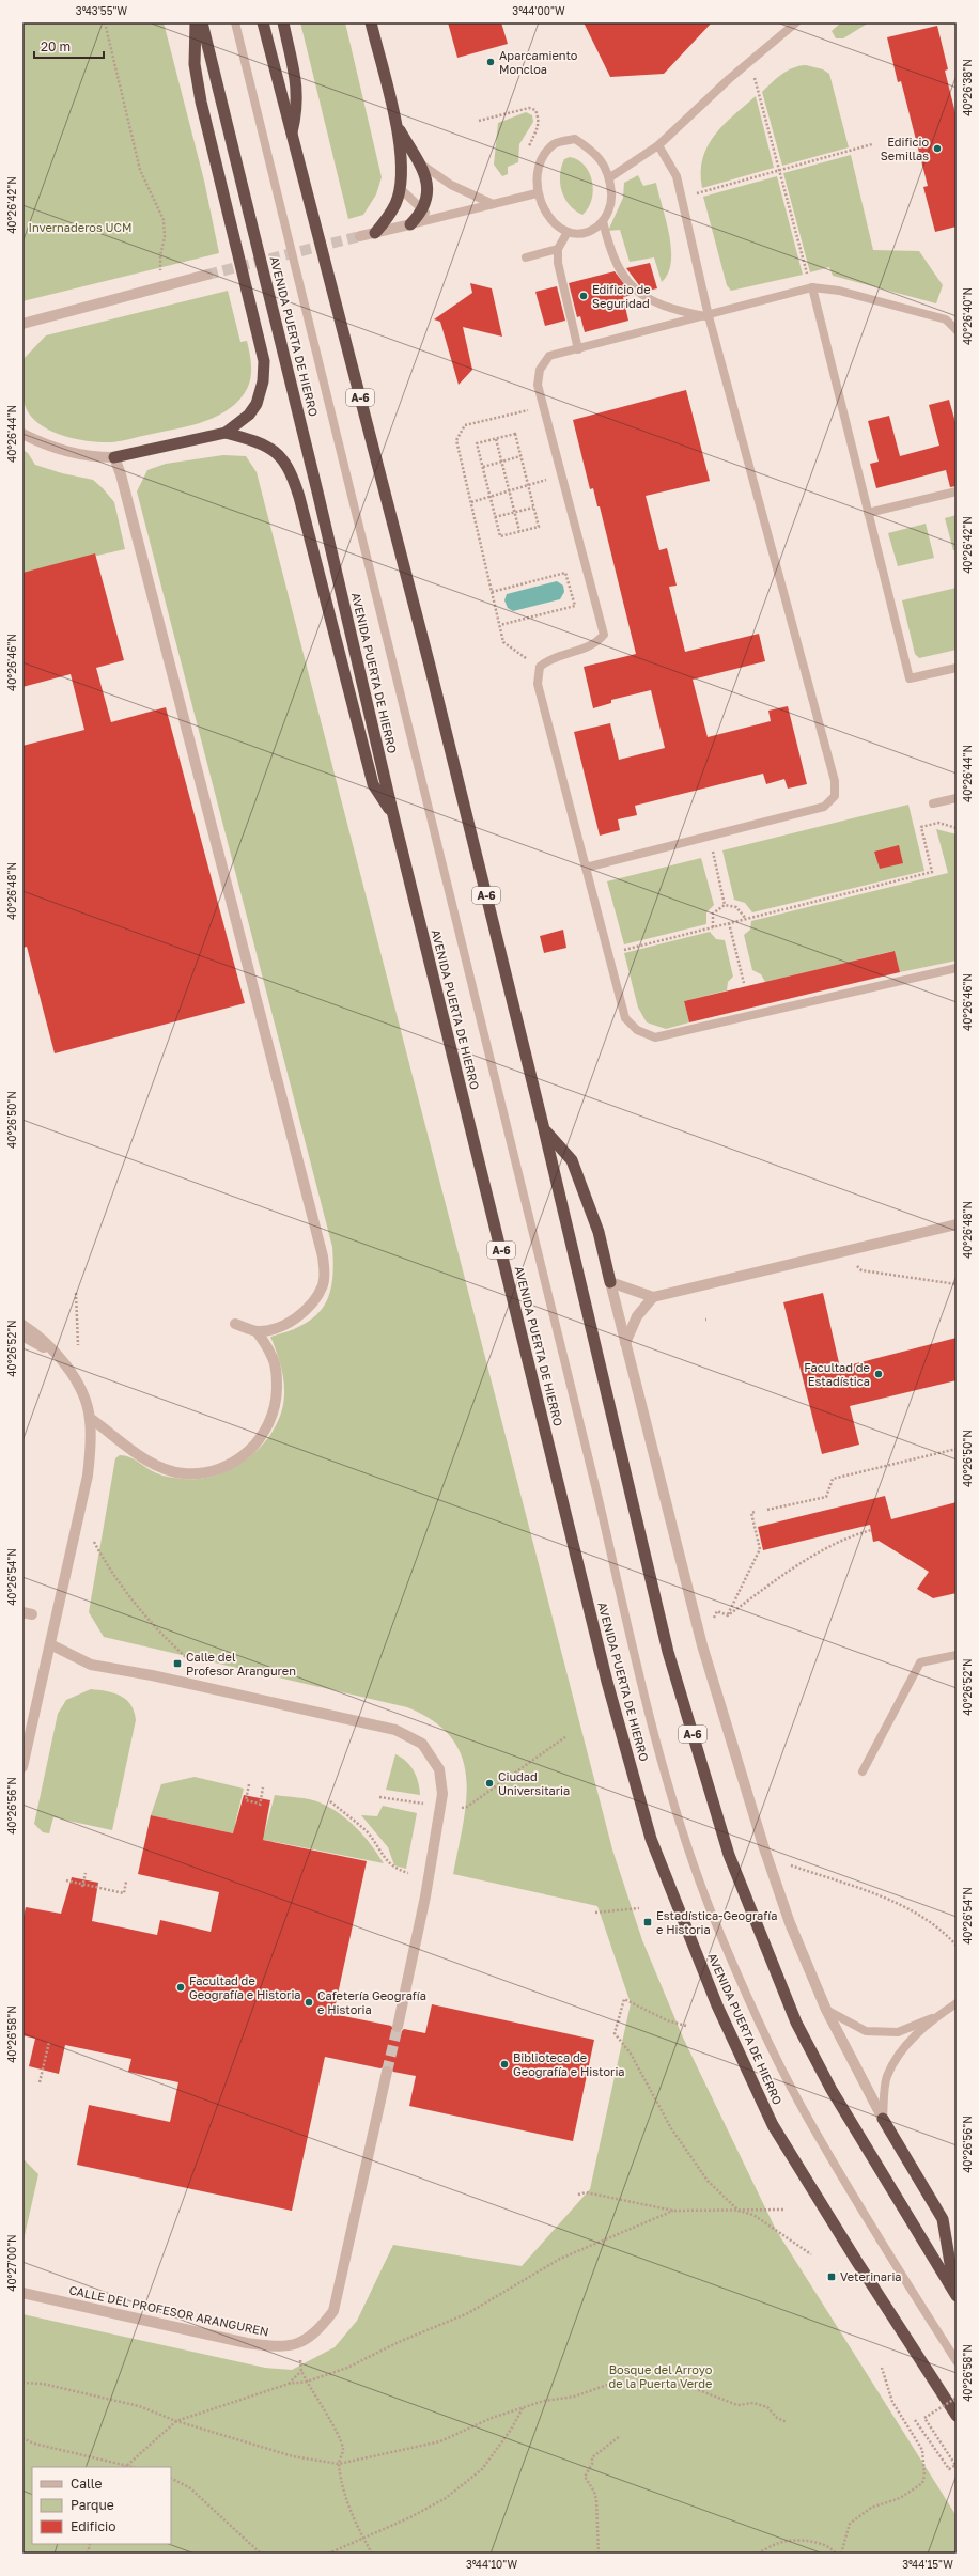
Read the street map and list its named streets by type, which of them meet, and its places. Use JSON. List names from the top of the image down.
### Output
{
  "streets": {
    "highway": ["AVENIDA PUERTA DE HIERRO", "A-6"],
    "street": ["CALLE DEL PROFESOR ARANGUREN"]
  },
  "parks": ["Invernaderos UCM", "Bosque del Arroyo de la Puerta Verde"],
  "places": {
    "other": [
      "Aparcamiento Moncloa",
      "Edificio Semillas",
      "Edificio de Seguridad",
      "Facultad de Estadística",
      "Ciudad Universitaria",
      "Facultad de Geografía e Historia",
      "Cafetería Geografía e Historia",
      "Biblioteca de Geografía e Historia"
    ],
    "transit": ["Calle del Profesor Aranguren", "Estadística-Geografía e Historia", "Veterinaria"]
  },
  "legend": ["Calle", "Parque", "Edificio"],
  "scale_bar": "20 m",
  "coordinates": [
    "3°43'55\"W",
    "3°44'00\"W",
    "40°26'38\"N",
    "40°26'42\"N",
    "40°26'40\"N",
    "40°26'44\"N",
    "40°26'46\"N",
    "40°26'48\"N",
    "40°26'50\"N",
    "40°26'52\"N",
    "40°26'54\"N",
    "40°26'56\"N",
    "40°26'58\"N",
    "40°27'00\"N",
    "3°44'10\"W",
    "3°44'15\"W"
  ]
}
